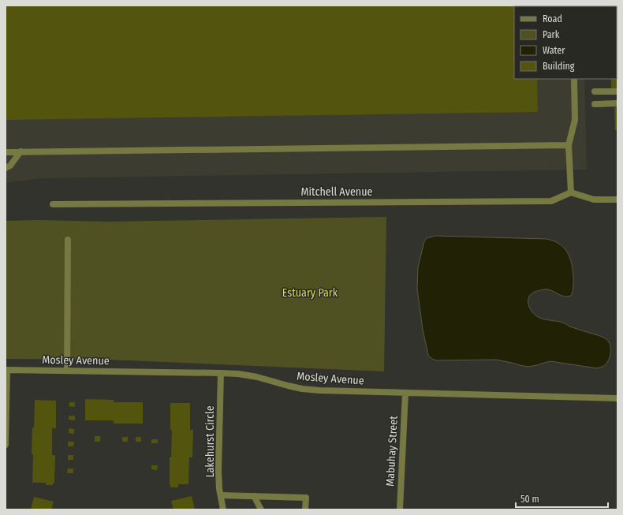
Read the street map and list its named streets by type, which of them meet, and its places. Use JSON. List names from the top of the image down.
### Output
{
  "streets": {
    "street": [
      "Mitchell Avenue",
      "Mosley Avenue",
      "Lakehurst Circle",
      "Mabuhay Street"
    ]
  },
  "crossings": [
    ["Mosley Avenue", "Lakehurst Circle"],
    ["Mosley Avenue", "Mabuhay Street"]
  ],
  "parks": ["Estuary Park"],
  "legend": [
    "Road",
    "Park",
    "Water",
    "Building"
  ],
  "scale_bar": "50 m"
}
